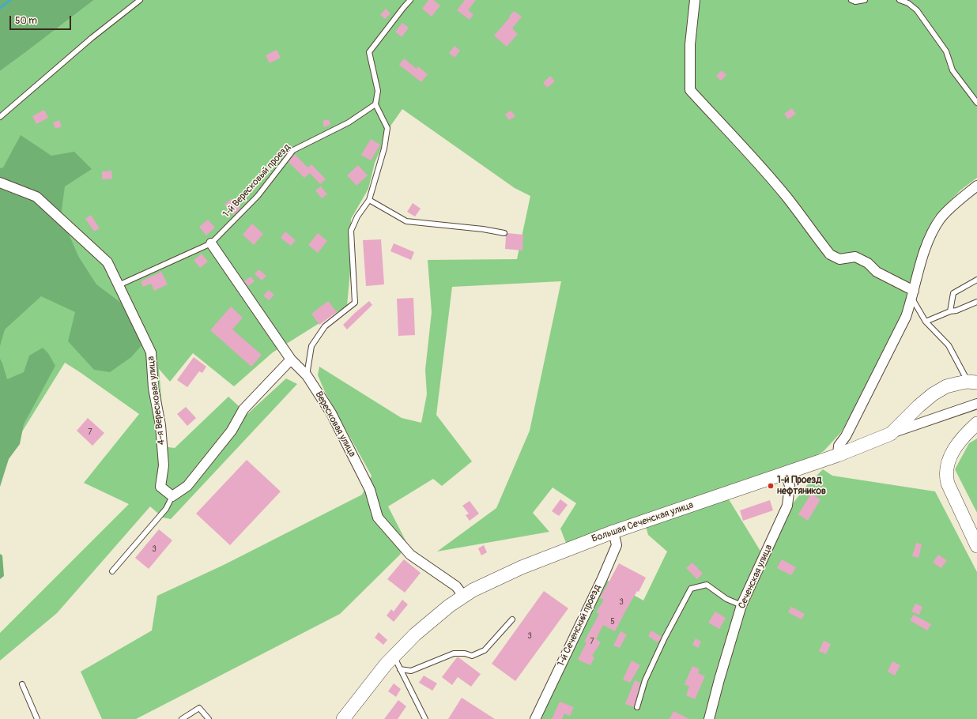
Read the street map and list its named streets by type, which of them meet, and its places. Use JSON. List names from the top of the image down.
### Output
{
  "streets": {
    "street": [
      "4-я Вересковая улица",
      "Вересковая улица",
      "Большая Сеченская улица",
      "Сеченская улица",
      "1-й Сеченский проезд"
    ],
    "lane": ["1-й Вересковый проезд"]
  },
  "crossings": [
    ["1-й Вересковый проезд", "4-я Вересковая улица"],
    ["1-й Вересковый проезд", "Вересковая улица"],
    ["Вересковая улица", "Большая Сеченская улица"],
    ["Большая Сеченская улица", "Сеченская улица"],
    ["Большая Сеченская улица", "1-й Сеченский проезд"]
  ],
  "places": ["1-й Проезд нефтяников"],
  "house_numbers": [
    "7",
    "3",
    "3",
    "5",
    "3",
    "7"
  ],
  "scale_bar": "50 m"
}
